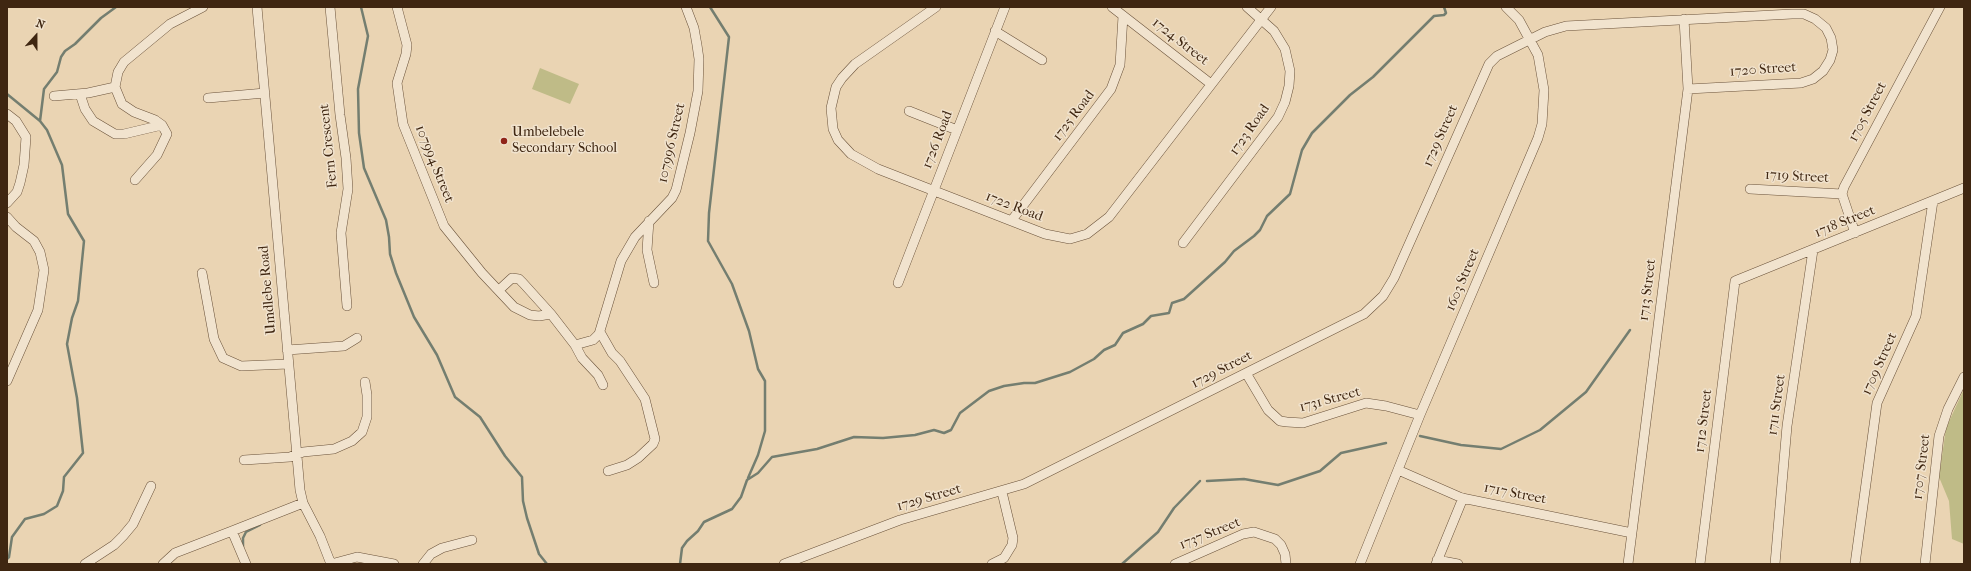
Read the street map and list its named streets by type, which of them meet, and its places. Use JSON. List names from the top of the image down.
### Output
{
  "streets": {
    "street": [
      "1724 Street",
      "1720 Street",
      "1705 Street",
      "1725 Road",
      "1723 Road",
      "1729 Street",
      "1726 Road",
      "107996 Street",
      "Fern Crescent",
      "107994 Street",
      "1719 Street",
      "1722 Road",
      "1718 Street",
      "1603 Street",
      "Umdlebe Road",
      "1713 Street",
      "1709 Street",
      "1731 Street",
      "1711 Street",
      "1712 Street",
      "1707 Street",
      "1717 Street",
      "1737 Street"
    ]
  },
  "crossings": [
    ["1724 Street", "1725 Road"],
    ["1724 Street", "1722 Road"],
    ["1720 Street", "1729 Street"],
    ["1720 Street", "1603 Street"],
    ["1720 Street", "1713 Street"],
    ["1705 Street", "1719 Street"],
    ["1725 Road", "1722 Road"],
    ["1723 Road", "1722 Road"],
    ["1729 Street", "1603 Street"],
    ["1729 Street", "1731 Street"],
    ["1726 Road", "1722 Road"],
    ["1718 Street", "1709 Street"],
    ["1718 Street", "1711 Street"],
    ["1718 Street", "1712 Street"],
    ["1603 Street", "1731 Street"],
    ["1603 Street", "1717 Street"],
    ["1713 Street", "1717 Street"]
  ],
  "places": ["Umbelebele Secondary School"],
  "north": "top"
}
